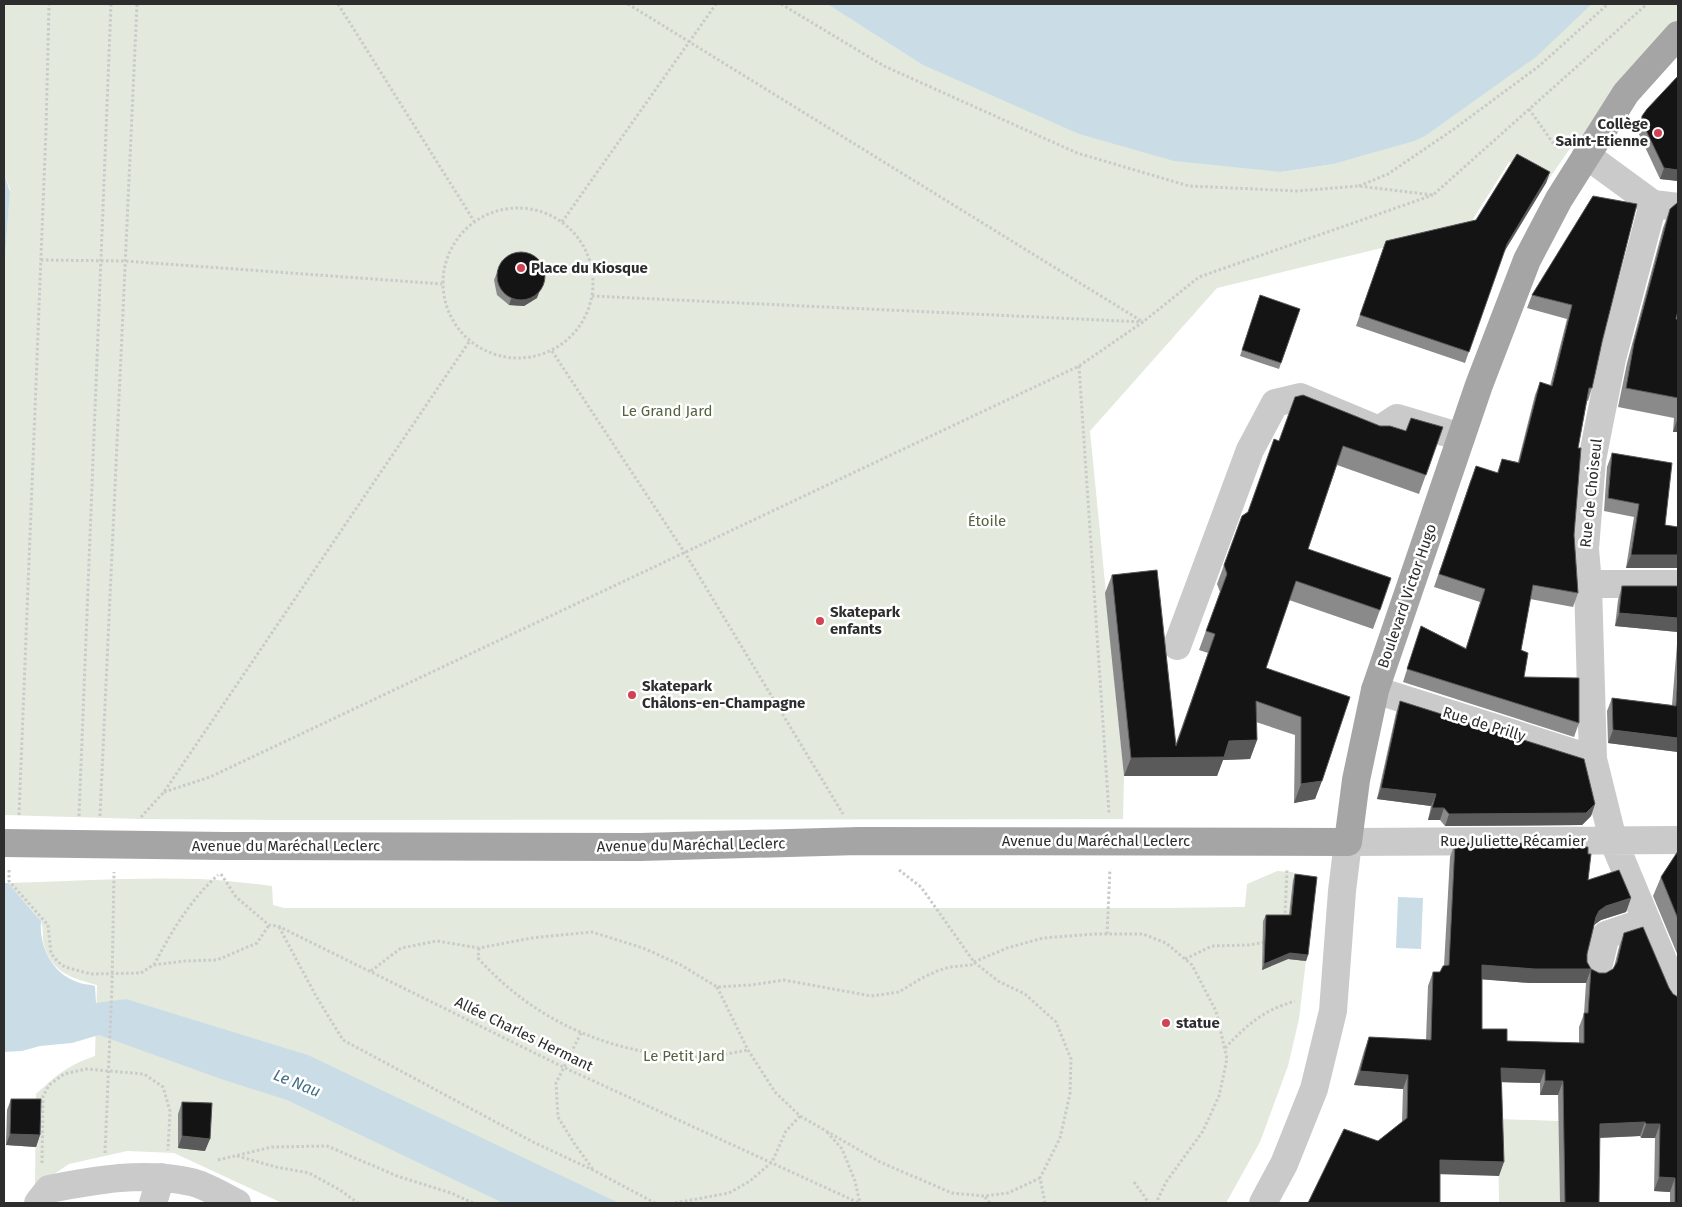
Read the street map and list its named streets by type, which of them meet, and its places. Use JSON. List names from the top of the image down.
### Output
{
  "streets": {
    "main road": ["Boulevard Victor Hugo", "Avenue du Maréchal Leclerc"],
    "street": ["Rue de Choiseul", "Rue de Prilly", "Rue Juliette Récamier"],
    "path": ["Allée Charles Hermant"]
  },
  "crossings": [
    ["Rue de Choiseul", "Rue de Prilly"],
    ["Rue de Choiseul", "Rue Juliette Récamier"],
    ["Boulevard Victor Hugo", "Rue de Prilly"],
    ["Boulevard Victor Hugo", "Avenue du Maréchal Leclerc"],
    ["Boulevard Victor Hugo", "Rue Juliette Récamier"],
    ["Avenue du Maréchal Leclerc", "Rue Juliette Récamier"]
  ],
  "water": ["Le Nau"],
  "parks": ["Le Grand Jard", "Étoile", "Le Petit Jard"],
  "places": [
    "Collège Saint-Etienne",
    "Place du Kiosque",
    "Skatepark enfants",
    "Skatepark Châlons-en-Champagne",
    "statue"
  ]
}
